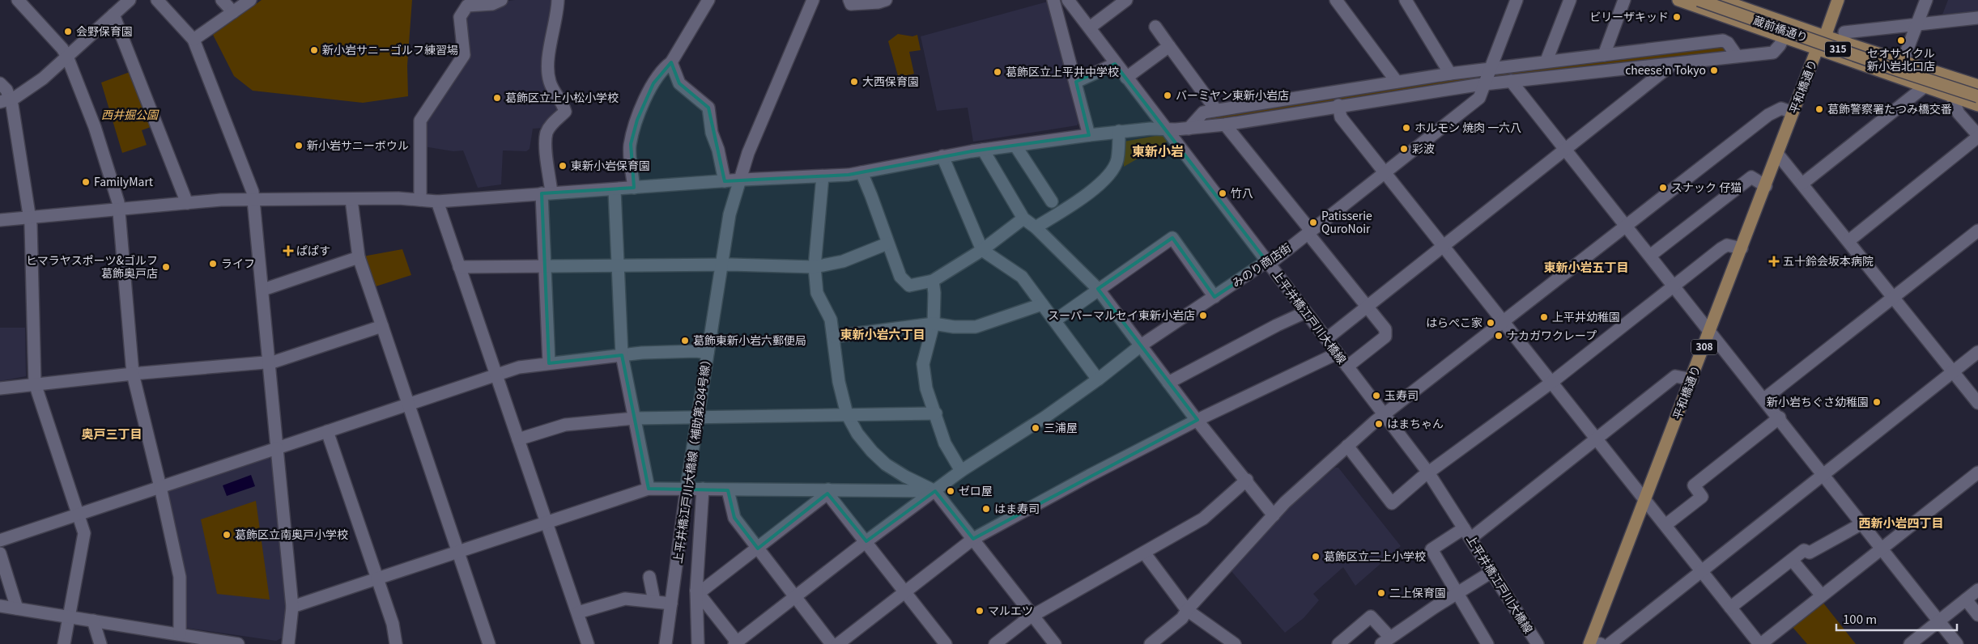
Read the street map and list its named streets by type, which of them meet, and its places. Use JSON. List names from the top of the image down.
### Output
{
  "streets": {
    "main road": [
      "蔵前橋通り",
      "315",
      "平和橋通り",
      "308"
    ],
    "street": ["みのり商店街", "上平井橋江戸川大橋線", "上平井橋江戸川大橋線（補助第284号線）"]
  },
  "crossings": [
    ["315", "平和橋通り"],
    ["315", "308"],
    ["平和橋通り", "308"],
    ["みのり商店街", "上平井橋江戸川大橋線"]
  ],
  "districts": [
    "東新小岩",
    "東新小岩五丁目",
    "東新小岩六丁目",
    "奥戸三丁目",
    "西新小岩四丁目"
  ],
  "parks": ["西井掘公園"],
  "places": {
    "other": [
      "ビリーザキッド",
      "会野保育園",
      "セオサイクル 新小岩北口店",
      "新小岩サニーゴルフ練習場",
      "cheese’n Tokyo",
      "葛飾区立上平井中学校",
      "大西保育園",
      "バーミヤン東新小岩店",
      "葛飾区立上小松小学校",
      "葛飾警察署たつみ橋交番",
      "ホルモン 焼肉 一六八",
      "新小岩サニーボウル",
      "彩波",
      "東新小岩保育園",
      "FamilyMart",
      "スナック 仔猫",
      "竹八",
      "Patisserie QuroNoir",
      "ライフ",
      "ヒマラヤスポーツ&ゴルフ 葛飾奥戸店",
      "スーパーマルセイ東新小岩店",
      "上平井幼稚園",
      "はらぺこ家",
      "ナカガワクレープ",
      "葛飾東新小岩六郵便局",
      "玉寿司",
      "新小岩ちぐさ幼稚園",
      "はまちゃん",
      "三浦屋",
      "ゼロ屋",
      "はま寿司",
      "葛飾区立南奥戸小学校",
      "葛飾区立二上小学校",
      "二上保育園",
      "マルエツ"
    ],
    "health": ["ぱぱす", "五十鈴会坂本病院"]
  },
  "scale_bar": "100 m"
}
